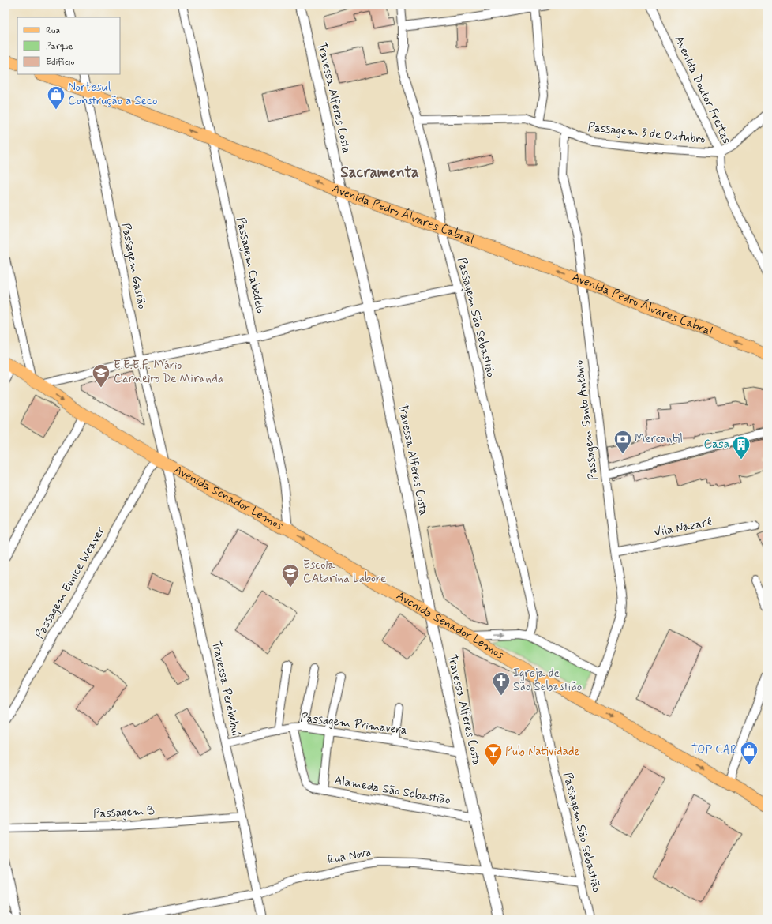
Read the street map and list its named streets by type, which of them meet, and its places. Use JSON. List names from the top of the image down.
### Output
{
  "streets": {
    "main road": ["Avenida Pedro Álvares Cabral", "Avenida Senador Lemos"],
    "street": [
      "Avenida Doutor Freitas",
      "Travessa Alferes Costa",
      "Passagem 3 de Outubro",
      "Passagem Cabedelo",
      "Passagem Gastão",
      "Passagem São Sebastião",
      "Passagem Santo Antônio",
      "Vila Nazaré",
      "Passagem Eunice Weaver",
      "Travessa Perebebuí",
      "Passagem Primavera",
      "Alameda São Sebastião",
      "Passagem B",
      "Rua Nova"
    ]
  },
  "crossings": [
    ["Avenida Doutor Freitas", "Passagem 3 de Outubro"],
    ["Travessa Alferes Costa", "Avenida Pedro Álvares Cabral"],
    ["Travessa Alferes Costa", "Avenida Senador Lemos"],
    ["Travessa Alferes Costa", "Passagem Primavera"],
    ["Travessa Alferes Costa", "Alameda São Sebastião"],
    ["Travessa Alferes Costa", "Rua Nova"],
    ["Passagem 3 de Outubro", "Passagem São Sebastião"],
    ["Passagem 3 de Outubro", "Passagem Santo Antônio"],
    ["Avenida Pedro Álvares Cabral", "Passagem Cabedelo"],
    ["Avenida Pedro Álvares Cabral", "Passagem Gastão"],
    ["Avenida Pedro Álvares Cabral", "Passagem São Sebastião"],
    ["Avenida Pedro Álvares Cabral", "Passagem Santo Antônio"],
    ["Passagem Cabedelo", "Avenida Senador Lemos"],
    ["Passagem Gastão", "Avenida Senador Lemos"],
    ["Passagem Gastão", "Passagem Eunice Weaver"],
    ["Passagem Gastão", "Travessa Perebebuí"],
    ["Passagem São Sebastião", "Avenida Senador Lemos"],
    ["Passagem São Sebastião", "Rua Nova"],
    ["Passagem Santo Antônio", "Avenida Senador Lemos"],
    ["Passagem Santo Antônio", "Vila Nazaré"],
    ["Avenida Senador Lemos", "Passagem Eunice Weaver"],
    ["Avenida Senador Lemos", "Travessa Perebebuí"],
    ["Passagem Eunice Weaver", "Travessa Perebebuí"],
    ["Travessa Perebebuí", "Passagem Primavera"],
    ["Travessa Perebebuí", "Passagem B"],
    ["Travessa Perebebuí", "Rua Nova"],
    ["Passagem Primavera", "Alameda São Sebastião"]
  ],
  "one_way": ["Avenida Pedro Álvares Cabral", "Avenida Senador Lemos"],
  "districts": ["Sacramenta"],
  "places": {
    "shop": ["Nortesul Construção a Seco", "TOP CAR"],
    "school or university": ["E.E.E.F. Mário Carneiro De Miranda", "Escola CAtarina Labore"],
    "bank": ["Mercantil"],
    "building": ["Casa"],
    "church": ["Igreja de São Sebastião"],
    "bar": ["Pub Natividade"]
  },
  "legend": ["Rua", "Parque", "Edifício"]
}
